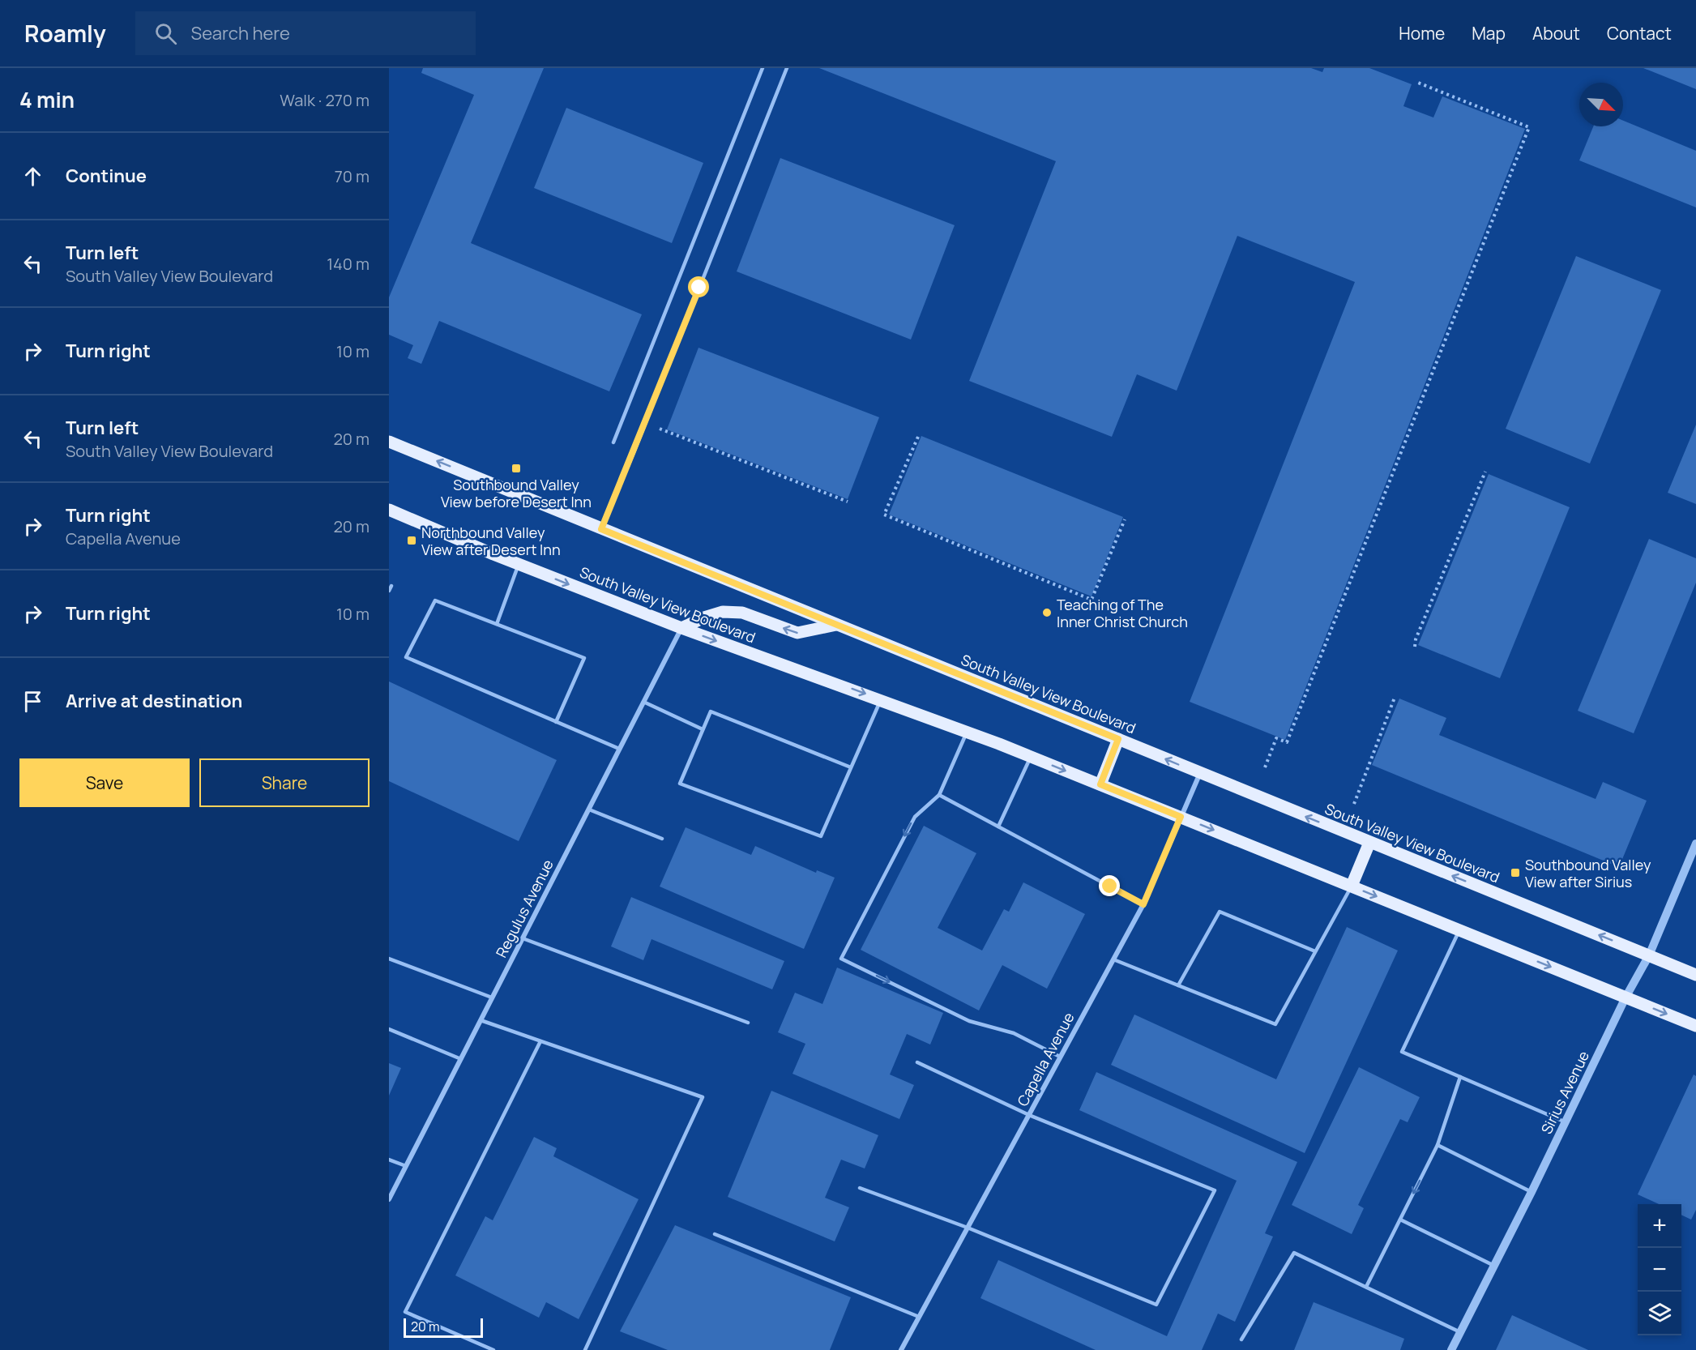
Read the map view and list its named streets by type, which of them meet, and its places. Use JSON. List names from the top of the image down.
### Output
{
  "streets": {
    "main road": ["South Valley View Boulevard"],
    "street": ["Regulus Avenue", "Capella Avenue", "Sirius Avenue"]
  },
  "crossings": [
    ["South Valley View Boulevard", "Regulus Avenue"],
    ["South Valley View Boulevard", "Capella Avenue"],
    ["South Valley View Boulevard", "Sirius Avenue"]
  ],
  "places": {
    "transit": ["Southbound Valley View before Desert Inn", "Northbound Valley View after Desert Inn", "Southbound Valley View after Sirius"],
    "other": ["Teaching of The Inner Christ Church"]
  },
  "scale_bar": "20 m",
  "north": "bottom right",
  "page": {
    "header": "Roamly",
    "search": "Search here",
    "nav": [
      "Home",
      "Map",
      "About",
      "Contact"
    ],
    "heading": ["4 min", "Walk · 270 m"],
    "list": [
      ["Continue", "70 m"],
      ["Turn left", "South Valley View Boulevard", "140 m"],
      ["Turn right", "10 m"],
      ["Turn left", "South Valley View Boulevard", "20 m"],
      ["Turn right", "Capella Avenue", "20 m"],
      ["Turn right", "10 m"],
      "Arrive at destination"
    ],
    "buttons": ["Save", "Share"],
    "map_buttons": ["+", "−"],
    "scale": "20 m"
  }
}
